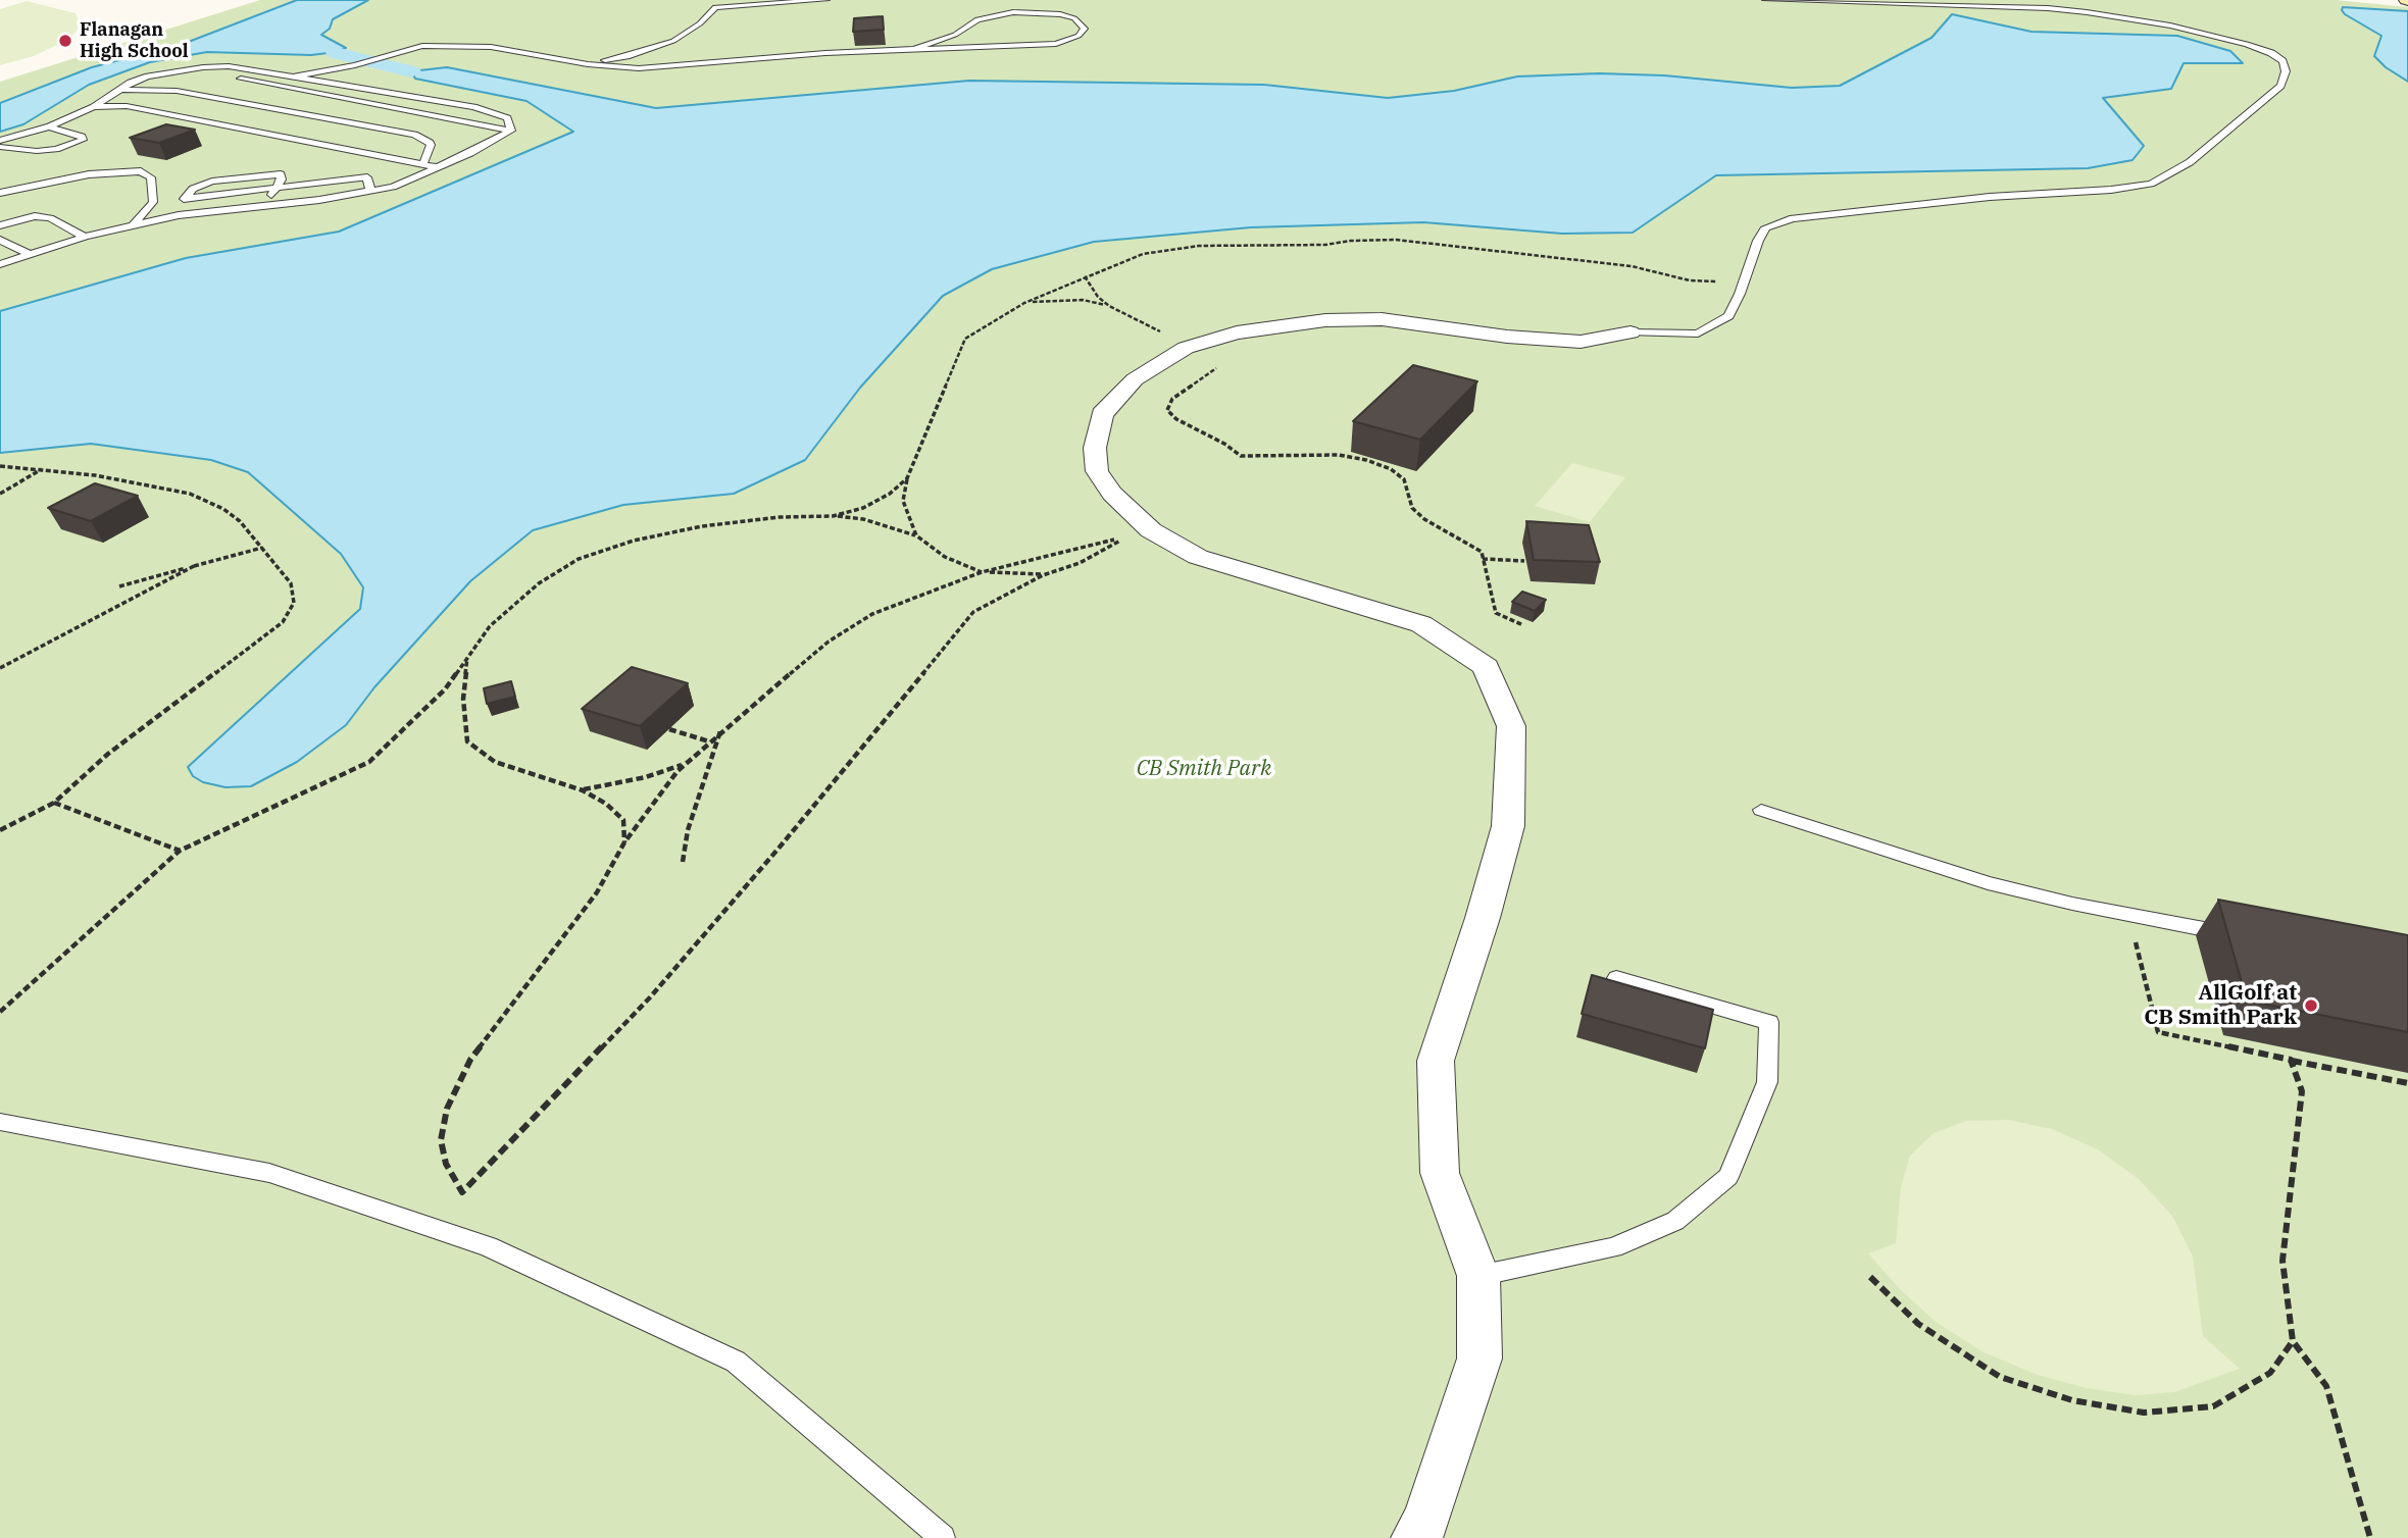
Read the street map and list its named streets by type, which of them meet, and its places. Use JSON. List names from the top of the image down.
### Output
{
  "parks": ["CB Smith Park"],
  "places": ["Flanagan High School", "AllGolf at CB Smith Park"]
}
